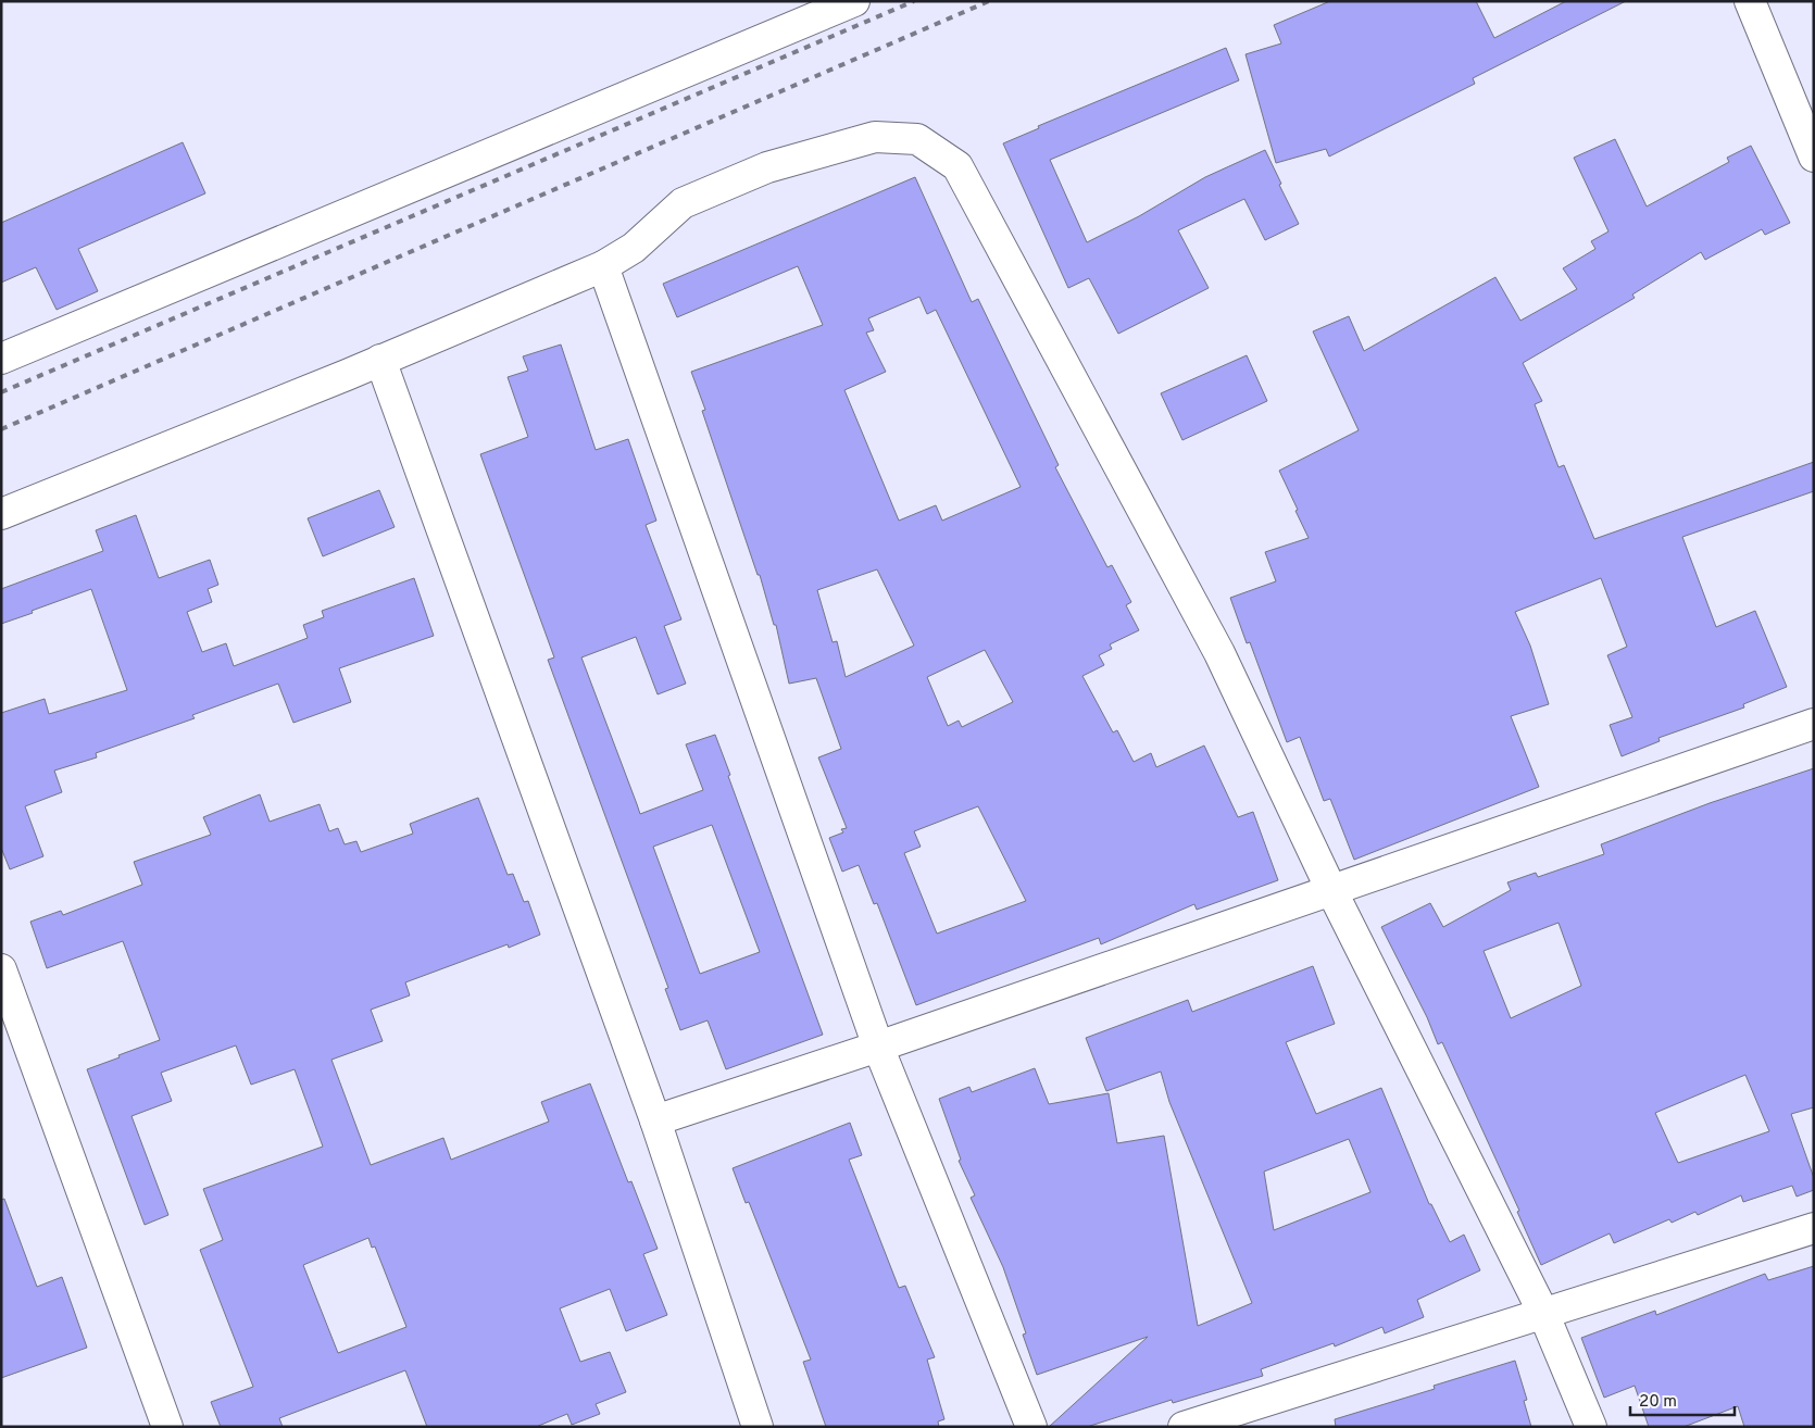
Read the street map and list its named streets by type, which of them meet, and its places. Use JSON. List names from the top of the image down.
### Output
{
  "scale_bar": "20 m"
}
